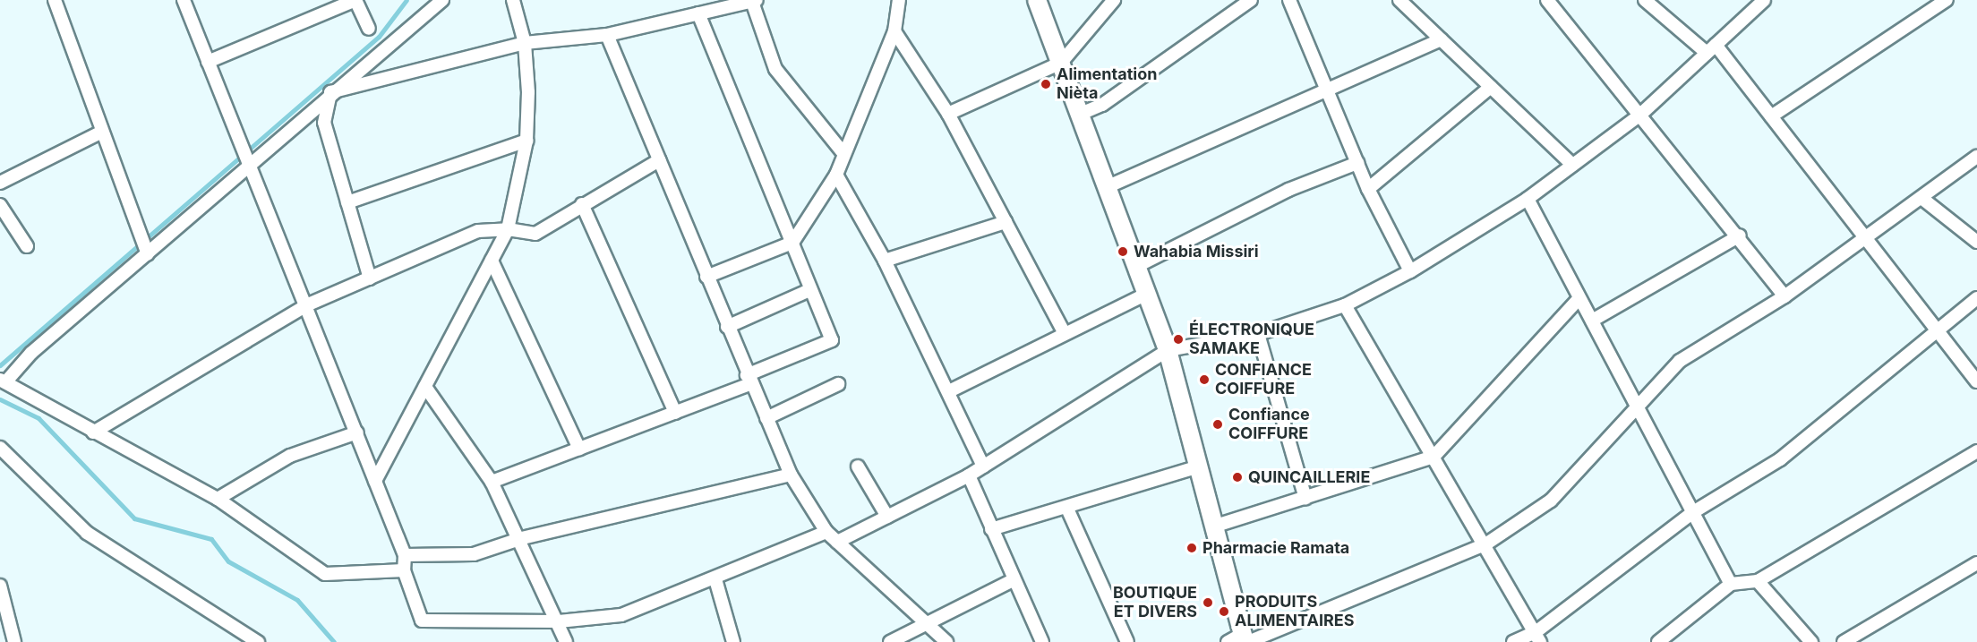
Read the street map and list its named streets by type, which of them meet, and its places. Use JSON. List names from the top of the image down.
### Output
{
  "places": [
    "Alimentation Nièta",
    "Wahabia Missiri",
    "ÉLECTRONIQUE SAMAKE",
    "CONFIANCE COIFFURE",
    "Confiance COIFFURE",
    "QUINCAILLERIE",
    "Pharmacie Ramata",
    "BOUTIQUE ET DIVERS",
    "PRODUITS ALIMENTAIRES"
  ]
}
